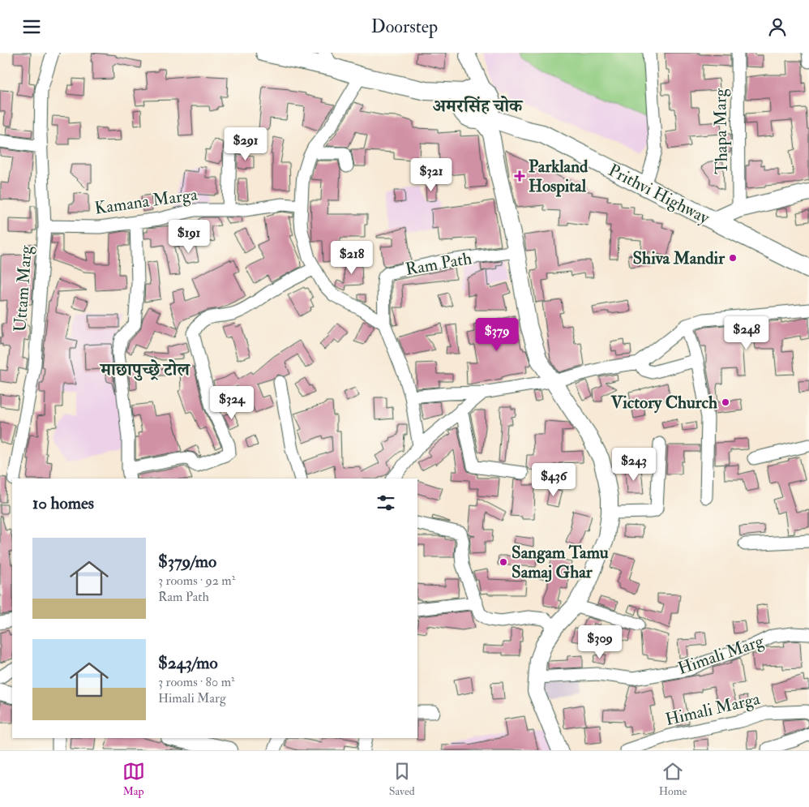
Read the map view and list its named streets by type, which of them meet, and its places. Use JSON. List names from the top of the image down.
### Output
{
  "streets": {
    "highway": ["Prithvi Highway"],
    "street": [
      "Thapa Marg",
      "Kamana Marga",
      "Ram Path",
      "Uttam Marg",
      "Himali Marg",
      "Himali Marga"
    ]
  },
  "crossings": [
    ["Kamana Marga", "Uttam Marg"]
  ],
  "districts": ["अमरसिंह चोक", "माछापुच्छ्रे टोल"],
  "places": {
    "health": ["Parkland Hospital"],
    "other": ["Shiva Mandir", "Victory Church", "Sangam Tamu Samaj Ghar"]
  },
  "page": {
    "header": "Doorstep",
    "price": [
      "$291",
      "$321",
      "$191",
      "$218",
      "$248",
      "$379",
      "$324",
      "$243",
      "$436",
      "$309"
    ],
    "heading": "10 homes",
    "list": [
      {
        "name": "$379/mo",
        "note": "3 rooms · 92 m² · Ram Path"
      },
      {
        "name": "$243/mo",
        "note": "3 rooms · 80 m² · Himali Marg"
      }
    ],
    "tabs": ["Map", "Saved", "Home"]
  }
}
